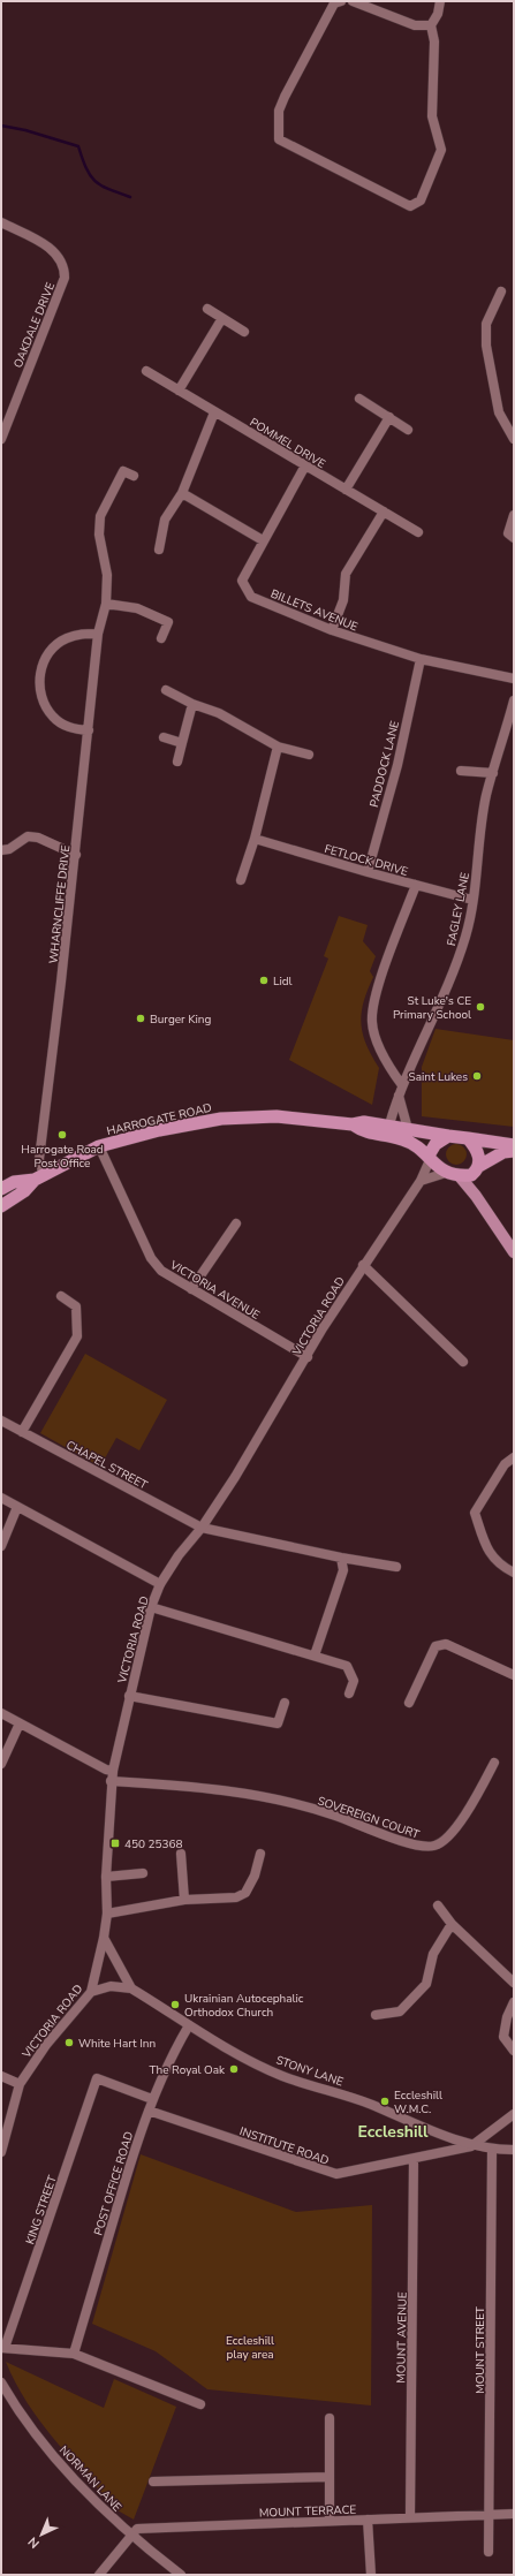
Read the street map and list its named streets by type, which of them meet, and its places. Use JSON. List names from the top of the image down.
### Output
{
  "streets": {
    "highway": ["HARROGATE ROAD"],
    "street": [
      "OAKDALE DRIVE",
      "POMMEL DRIVE",
      "BILLETS AVENUE",
      "PADDOCK LANE",
      "FETLOCK DRIVE",
      "WHARNCLIFFE DRIVE",
      "FAGLEY LANE",
      "VICTORIA AVENUE",
      "VICTORIA ROAD",
      "CHAPEL STREET",
      "SOVEREIGN COURT",
      "STONY LANE",
      "INSTITUTE ROAD",
      "POST OFFICE ROAD",
      "KING STREET",
      "MOUNT AVENUE",
      "MOUNT STREET",
      "NORMAN LANE",
      "MOUNT TERRACE"
    ]
  },
  "crossings": [
    ["POMMEL DRIVE", "BILLETS AVENUE"],
    ["BILLETS AVENUE", "PADDOCK LANE"],
    ["PADDOCK LANE", "FETLOCK DRIVE"],
    ["FETLOCK DRIVE", "FAGLEY LANE"],
    ["WHARNCLIFFE DRIVE", "HARROGATE ROAD"],
    ["FAGLEY LANE", "HARROGATE ROAD"],
    ["HARROGATE ROAD", "VICTORIA AVENUE"],
    ["HARROGATE ROAD", "VICTORIA ROAD"],
    ["VICTORIA AVENUE", "VICTORIA ROAD"],
    ["VICTORIA ROAD", "CHAPEL STREET"],
    ["VICTORIA ROAD", "SOVEREIGN COURT"],
    ["VICTORIA ROAD", "STONY LANE"],
    ["STONY LANE", "INSTITUTE ROAD"],
    ["STONY LANE", "POST OFFICE ROAD"],
    ["STONY LANE", "MOUNT STREET"],
    ["INSTITUTE ROAD", "POST OFFICE ROAD"],
    ["INSTITUTE ROAD", "MOUNT AVENUE"],
    ["POST OFFICE ROAD", "KING STREET"],
    ["MOUNT AVENUE", "MOUNT TERRACE"],
    ["MOUNT STREET", "MOUNT TERRACE"],
    ["NORMAN LANE", "MOUNT TERRACE"]
  ],
  "districts": ["Eccleshill"],
  "parks": ["Eccleshill play area"],
  "places": {
    "other": [
      "Lidl",
      "St Luke's CE Primary School",
      "Burger King",
      "Saint Lukes",
      "Harrogate Road Post Office",
      "Ukrainian Autocephalic Orthodox Church",
      "White Hart Inn",
      "The Royal Oak",
      "Eccleshill W.M.C."
    ],
    "transit": ["450 25368"]
  },
  "north": "bottom left"
}
